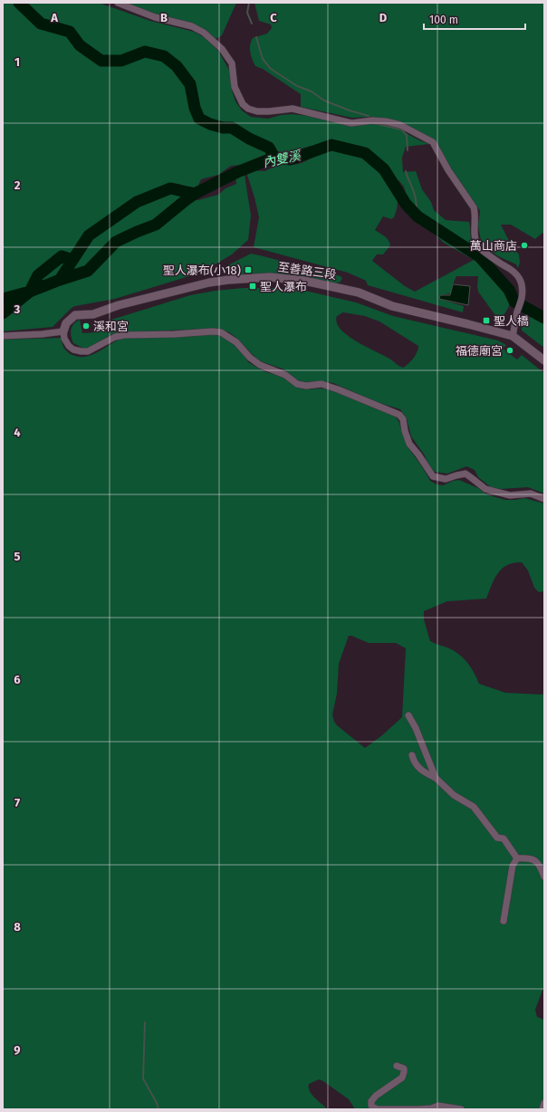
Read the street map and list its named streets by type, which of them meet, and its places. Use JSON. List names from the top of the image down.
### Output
{
  "streets": {
    "street": ["至善路三段"]
  },
  "water": ["內雙溪"],
  "places": {
    "other": ["萬山商店", "溪和宮", "福德廟宮"],
    "transit": ["聖人瀑布(小18)", "聖人瀑布", "聖人橋"]
  },
  "scale_bar": "100 m",
  "grid": {
    "columns": [
      "A",
      "B",
      "C",
      "D"
    ],
    "rows": [
      "1",
      "2",
      "3",
      "4",
      "5",
      "6",
      "7",
      "8",
      "9"
    ]
  }
}
